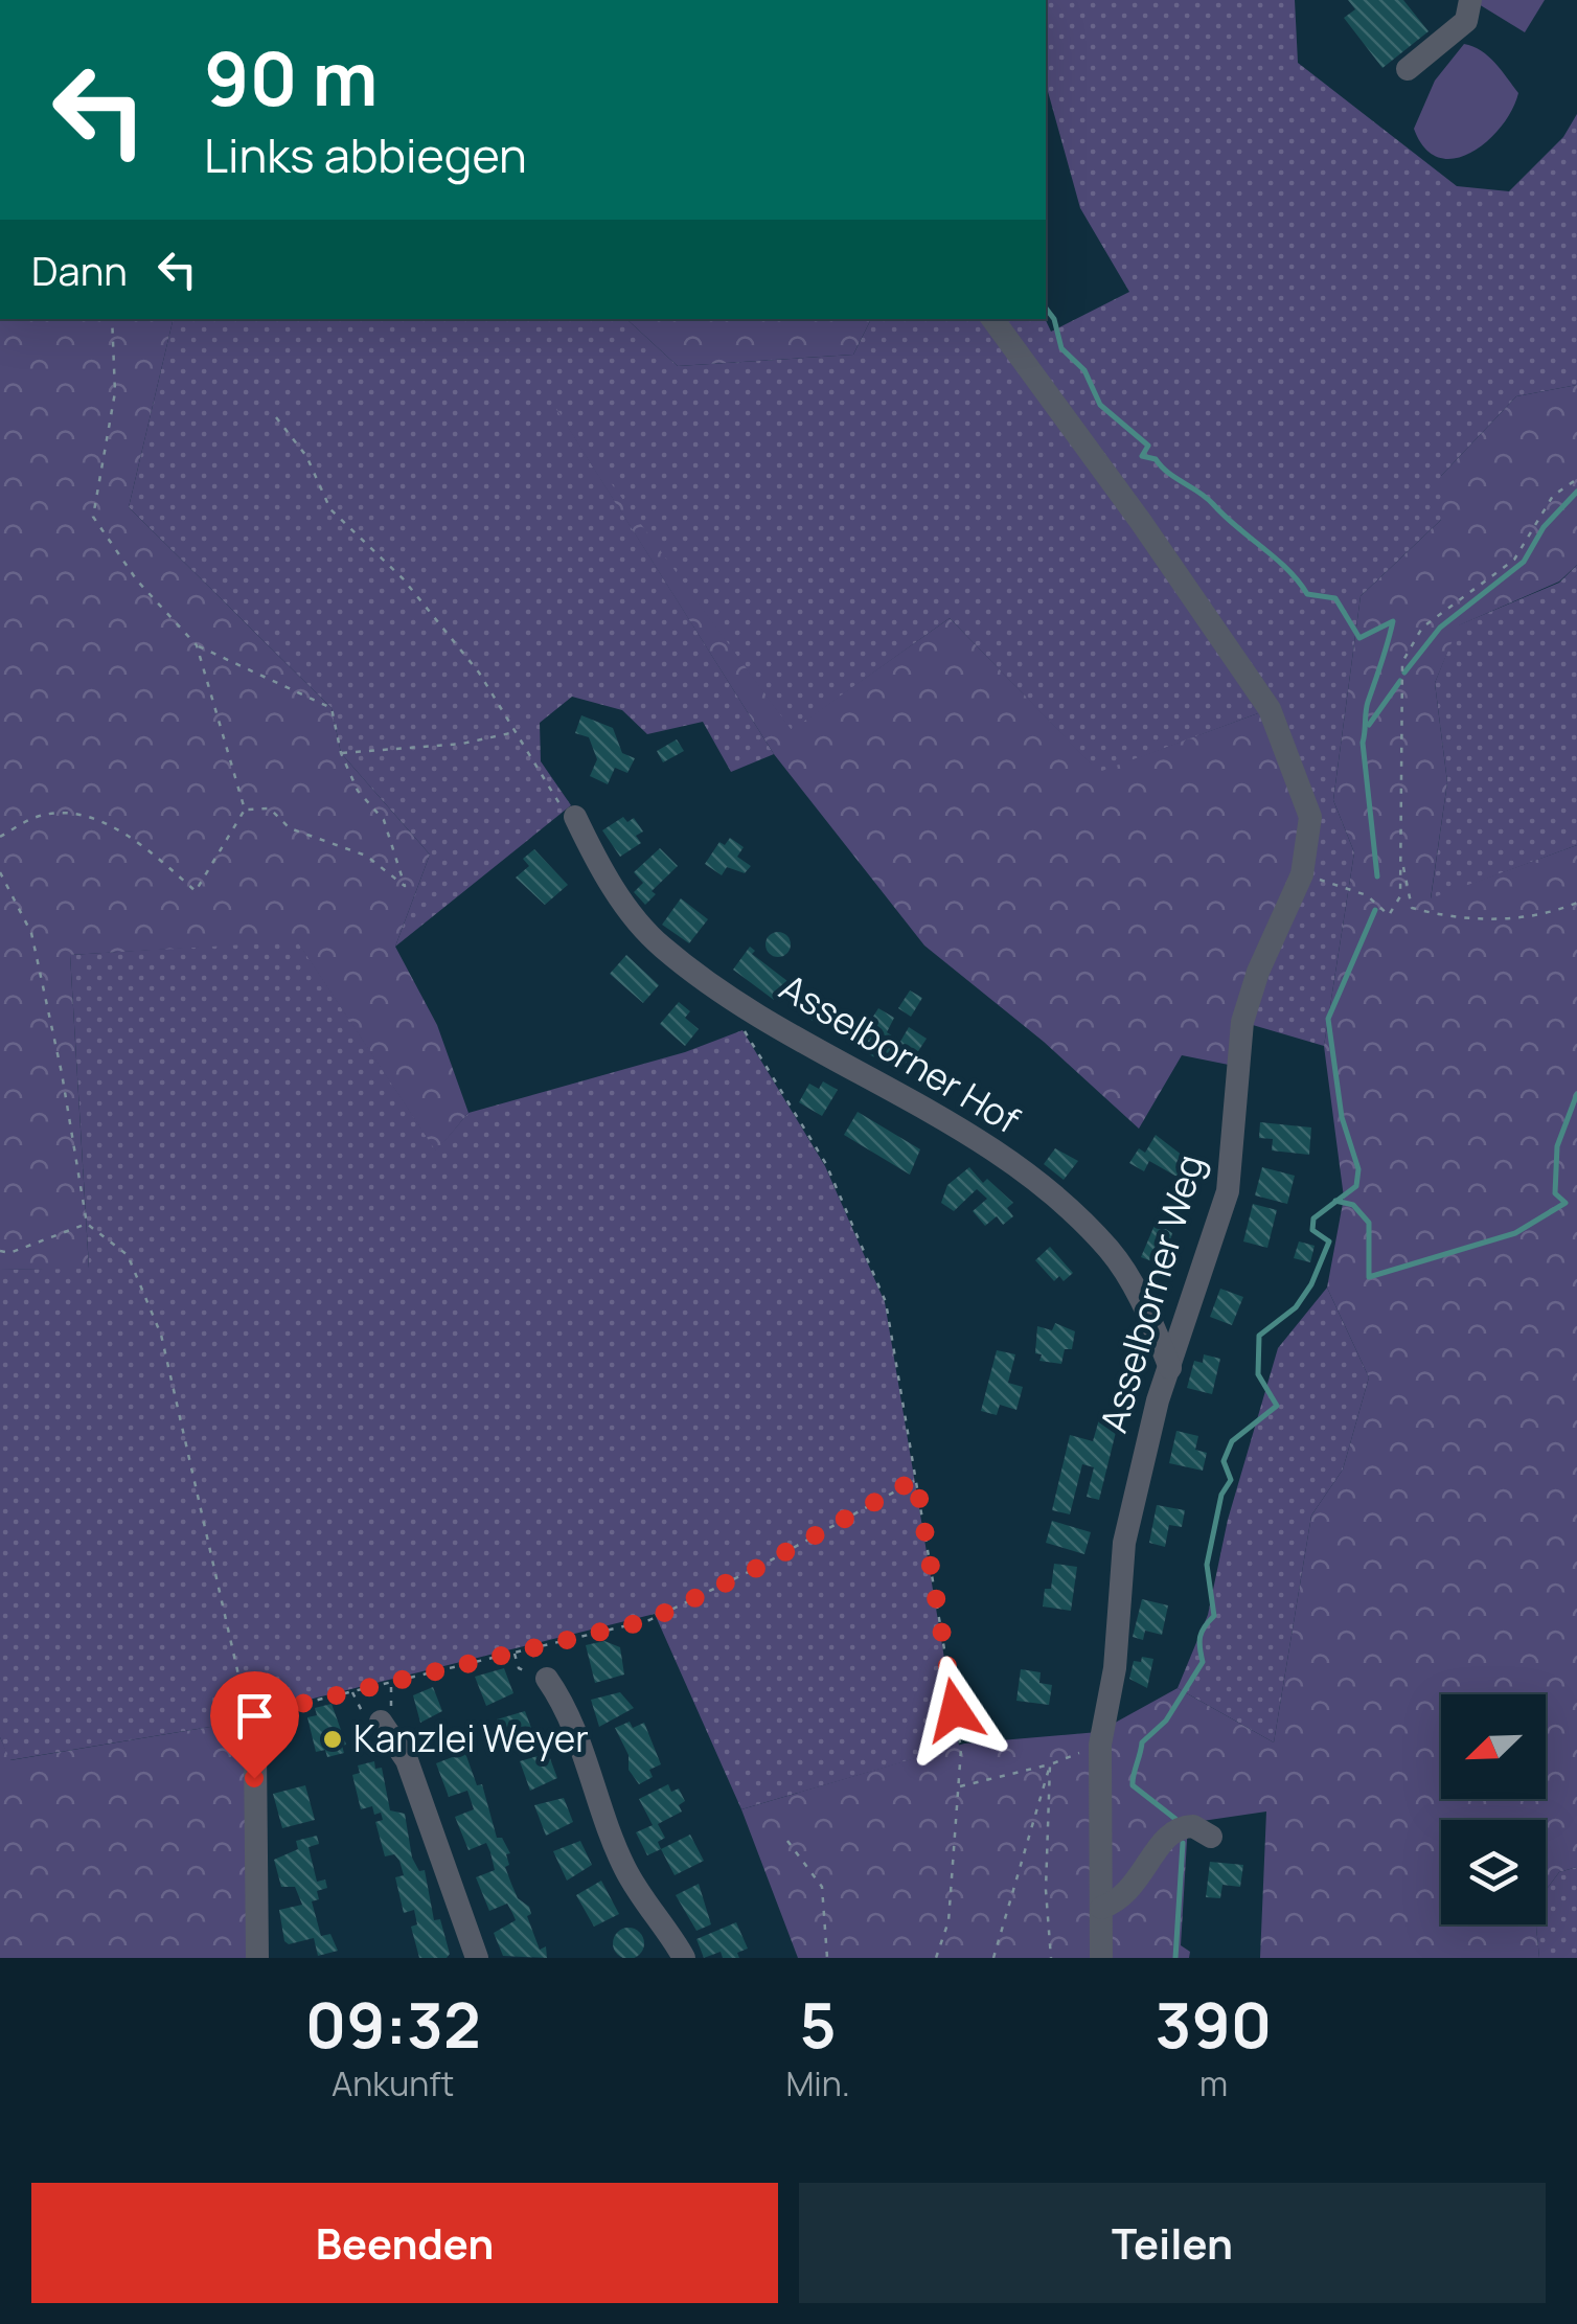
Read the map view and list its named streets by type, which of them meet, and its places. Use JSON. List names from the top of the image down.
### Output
{
  "streets": {
    "street": ["Asselborner Hof", "Asselborner Weg"]
  },
  "crossings": [
    ["Asselborner Hof", "Asselborner Weg"]
  ],
  "places": ["Kanzlei Weyer"],
  "north": "bottom left",
  "page": {
    "turn": ["90 m", "Links abbiegen"],
    "then": "Dann",
    "eta": [
      "09:32",
      "Ankunft",
      "5",
      "Min.",
      "390",
      "m"
    ],
    "buttons": ["Beenden", "Teilen"]
  }
}
